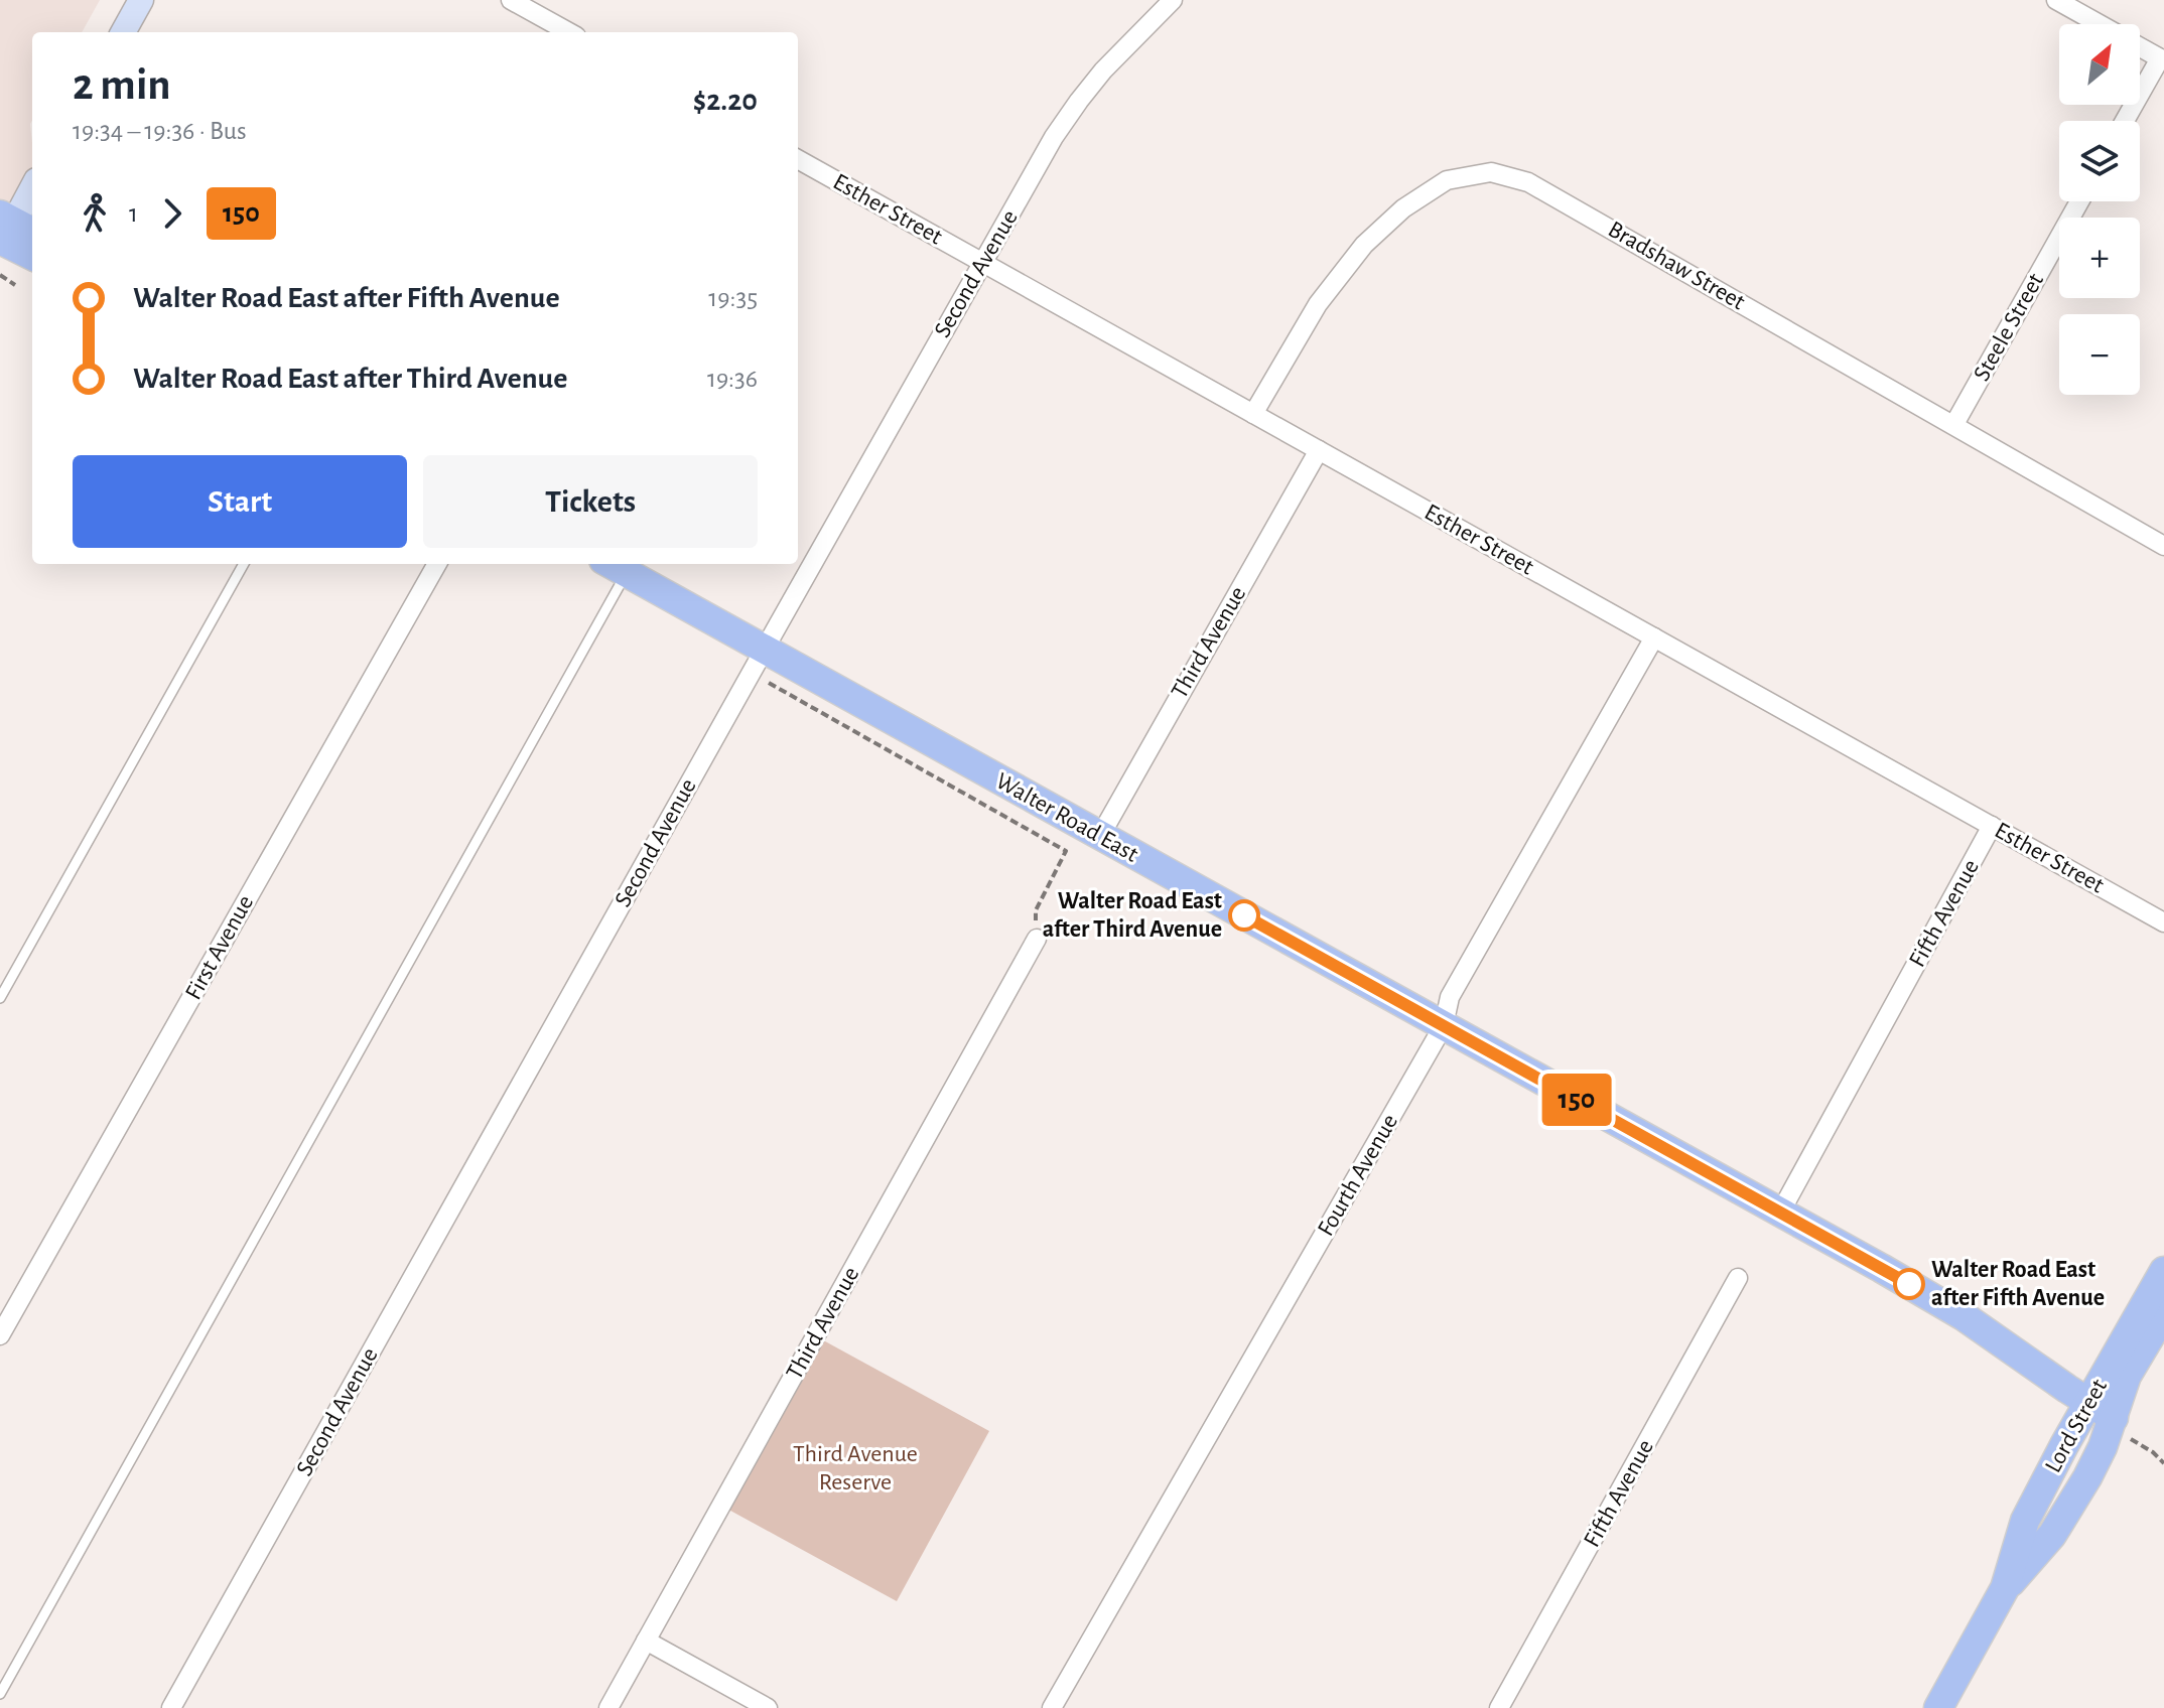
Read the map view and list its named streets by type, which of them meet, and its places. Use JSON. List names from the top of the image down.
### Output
{
  "streets": {
    "main road": ["Walter Road East", "Lord Street"],
    "street": [
      "Esther Street",
      "Bradshaw Street",
      "Second Avenue",
      "Steele Street",
      "Third Avenue",
      "Fifth Avenue",
      "First Avenue",
      "Fourth Avenue"
    ]
  },
  "crossings": [
    ["Esther Street", "Bradshaw Street"],
    ["Esther Street", "Second Avenue"],
    ["Esther Street", "Third Avenue"],
    ["Esther Street", "Fifth Avenue"],
    ["Esther Street", "Fourth Avenue"],
    ["Bradshaw Street", "Steele Street"],
    ["Second Avenue", "Walter Road East"],
    ["Third Avenue", "Walter Road East"],
    ["Walter Road East", "Fifth Avenue"],
    ["Walter Road East", "Fourth Avenue"],
    ["Walter Road East", "Lord Street"]
  ],
  "parks": ["Third Avenue Reserve"],
  "places": ["Walter Road East after Third Avenue", "Walter Road East after Fifth Avenue"],
  "lines": ["bus line 150"],
  "north": "top right",
  "page": {
    "on_map": "150",
    "map_buttons": ["+", "−"],
    "heading": ["2 min", "19:34 – 19:36 · Bus", "$2.20"],
    "legs": ["1", "150"],
    "list": [
      {
        "name": "Walter Road East after Fifth Avenue",
        "value": "19:35"
      },
      {
        "name": "Walter Road East after Third Avenue",
        "value": "19:36"
      }
    ],
    "buttons": ["Start", "Tickets"]
  }
}
